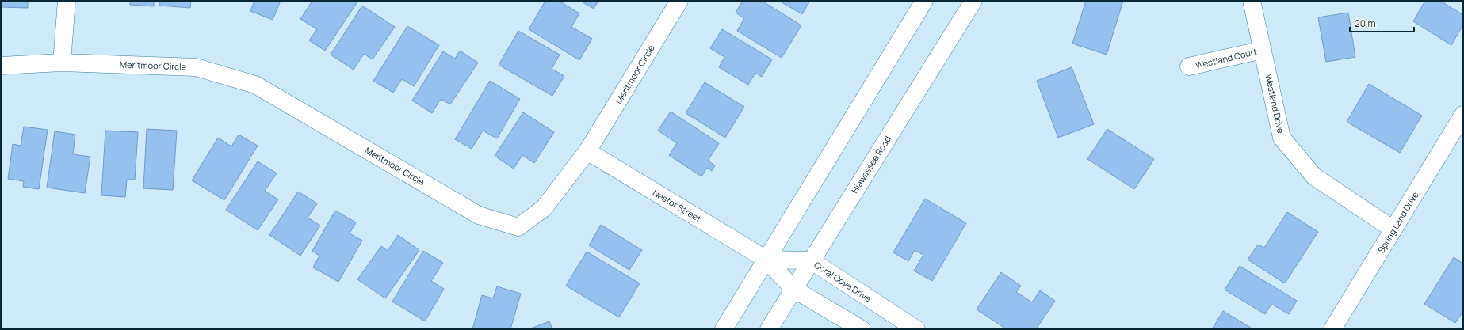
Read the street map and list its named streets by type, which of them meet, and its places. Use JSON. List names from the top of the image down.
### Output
{
  "streets": {
    "street": [
      "Westland Court",
      "Meritmoor Circle",
      "Westland Drive",
      "Hiawassee Road",
      "Nestor Street",
      "Spring Land Drive",
      "Coral Cove Drive"
    ]
  },
  "crossings": [
    ["Westland Court", "Westland Drive"],
    ["Meritmoor Circle", "Nestor Street"],
    ["Westland Drive", "Spring Land Drive"],
    ["Hiawassee Road", "Coral Cove Drive"],
    ["Nestor Street", "Coral Cove Drive"]
  ],
  "scale_bar": "20 m"
}
